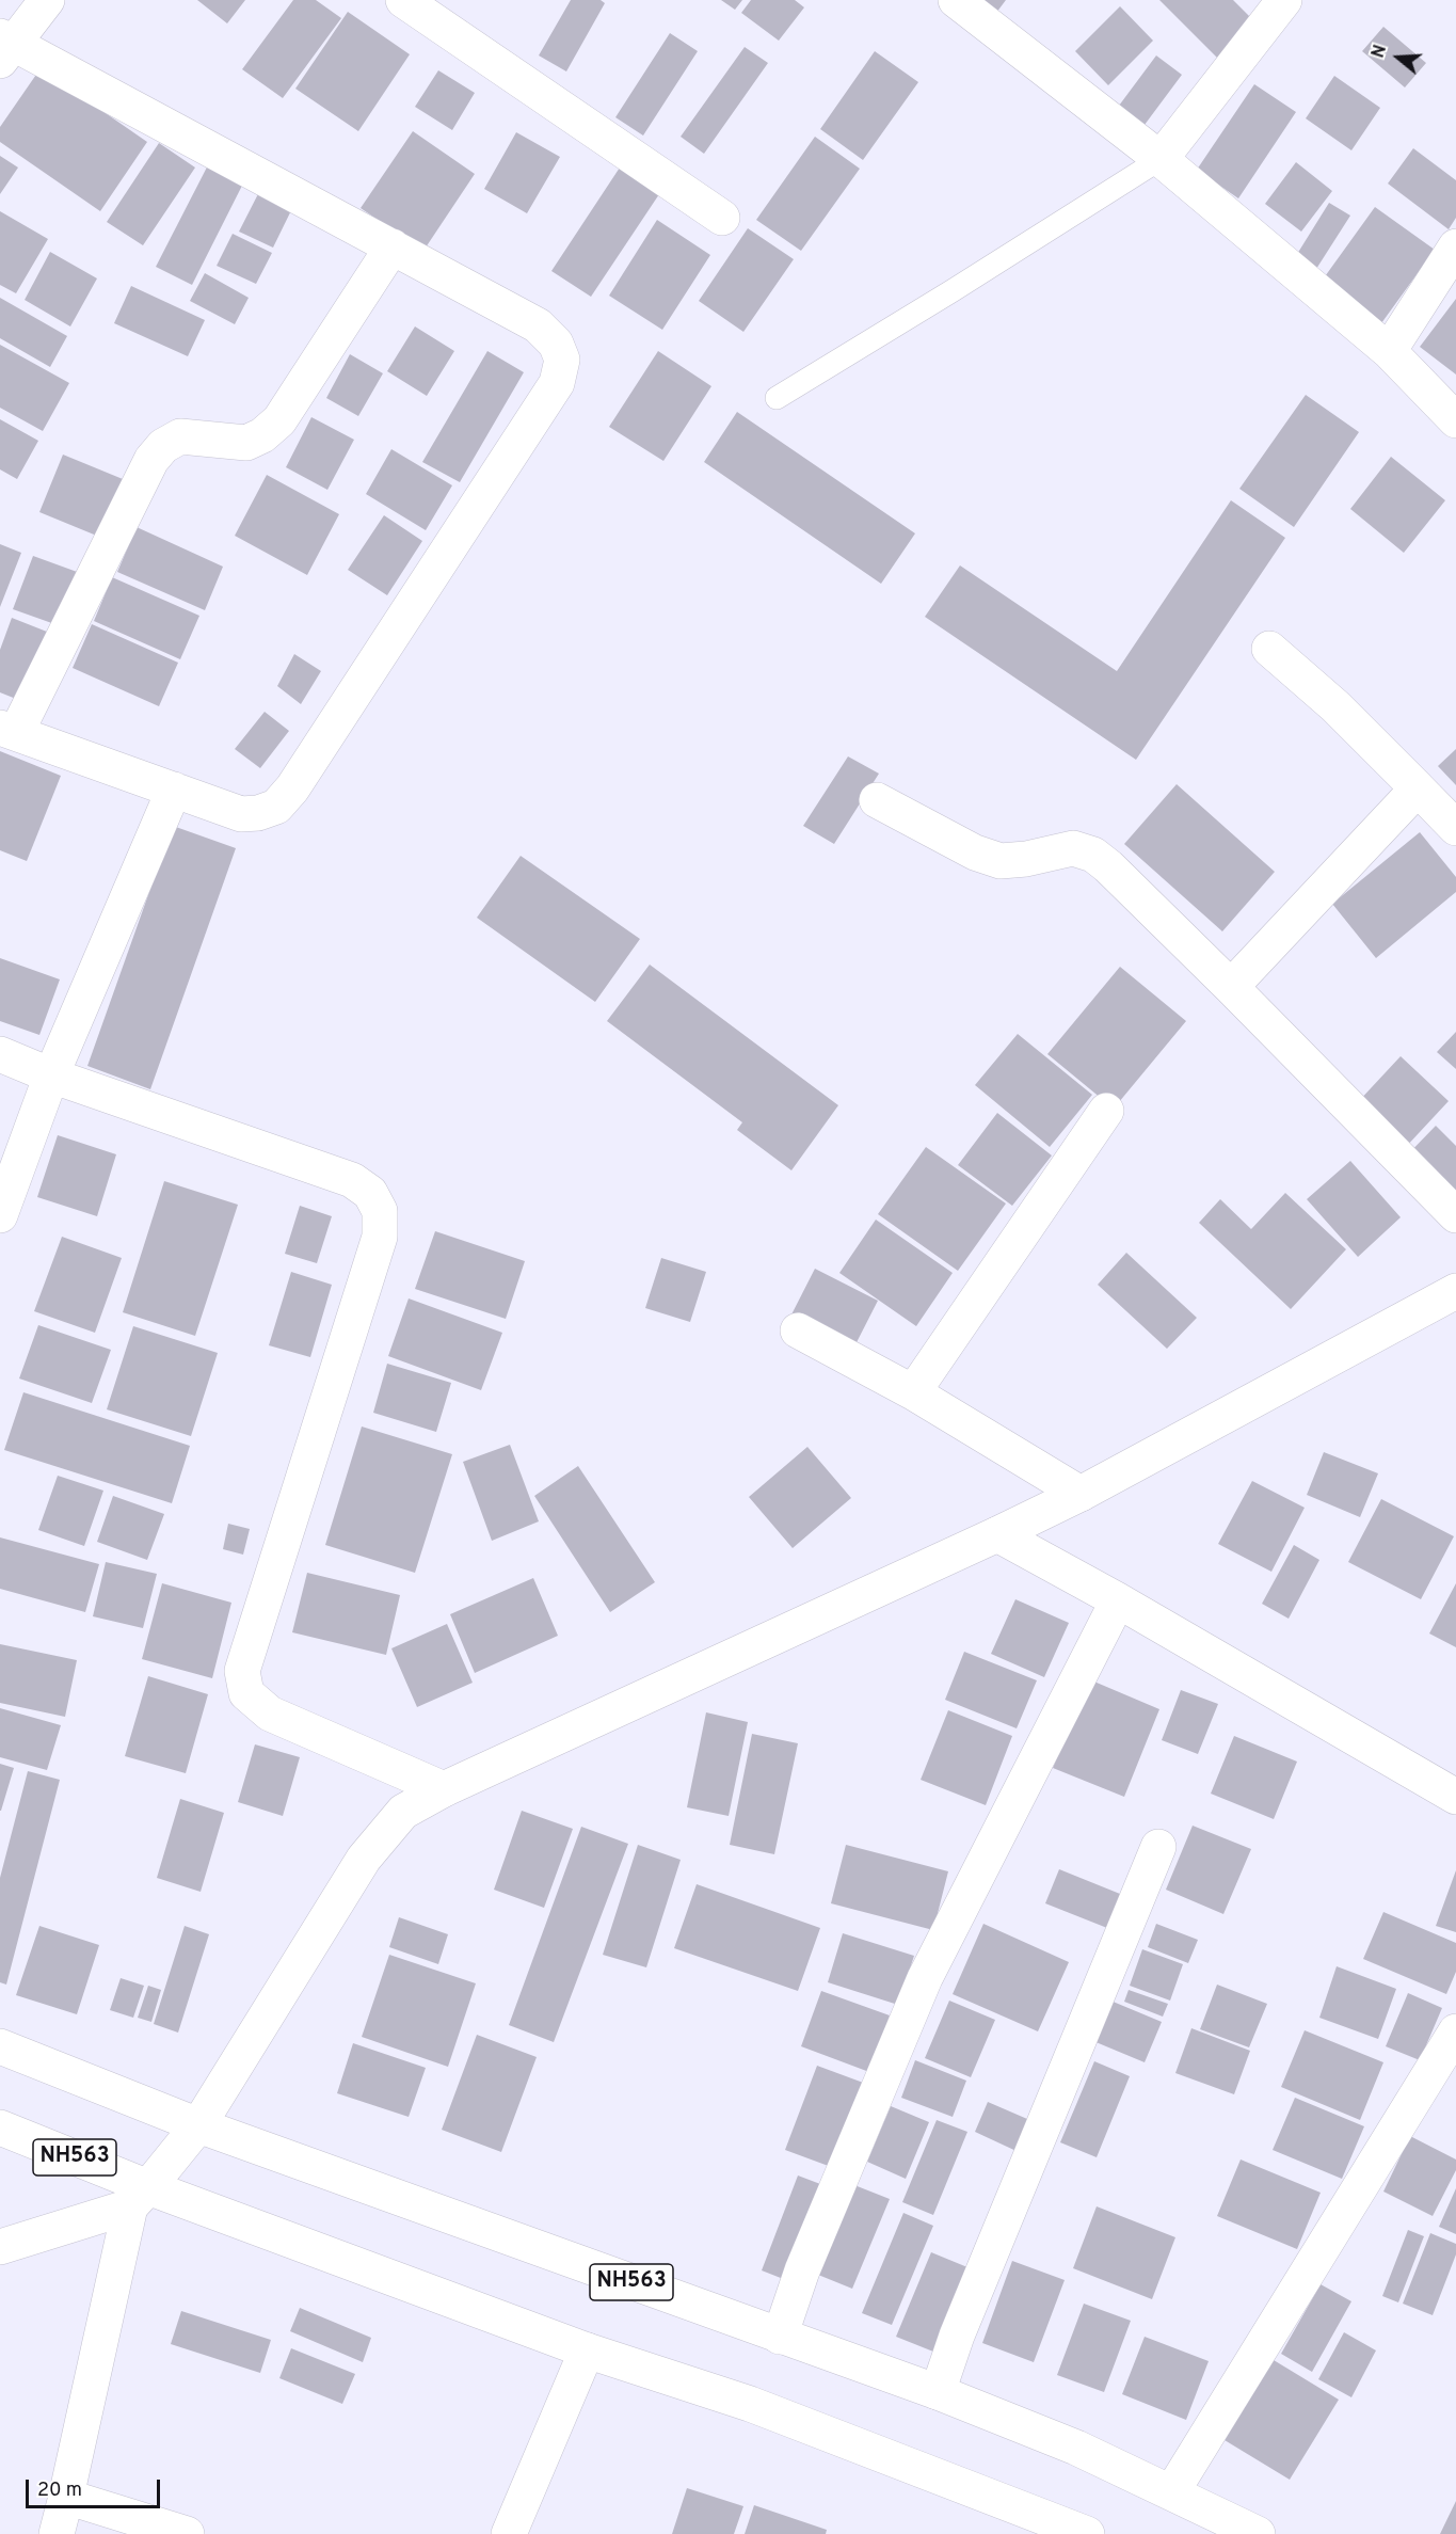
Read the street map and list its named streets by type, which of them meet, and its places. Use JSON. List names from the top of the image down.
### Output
{
  "streets": {
    "main road": ["NH563"]
  },
  "scale_bar": "20 m",
  "north": "left"
}
